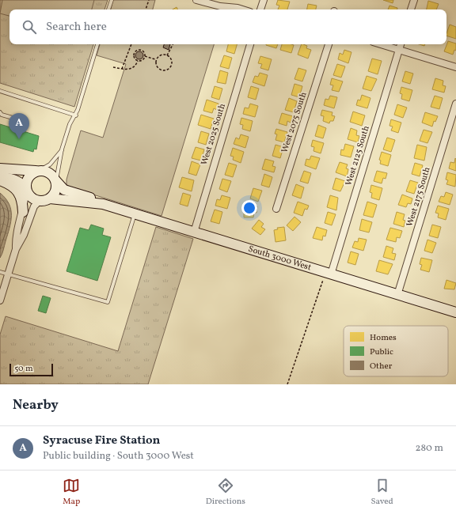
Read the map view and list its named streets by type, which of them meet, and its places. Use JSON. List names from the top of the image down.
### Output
{
  "streets": {
    "street": [
      "West 2075 South",
      "West 2025 South",
      "West 2125 South",
      "West 2175 South",
      "South 3000 West"
    ]
  },
  "crossings": [
    ["West 2025 South", "South 3000 West"],
    ["West 2125 South", "South 3000 West"],
    ["West 2175 South", "South 3000 West"]
  ],
  "legend": ["Homes", "Public", "Other"],
  "scale_bar": "50 m",
  "page": {
    "search": "Search here",
    "pins": "A",
    "scale": "50 m",
    "heading": "Nearby",
    "list": [
      {
        "mark": "A",
        "name": "Syracuse Fire Station",
        "note": "Public building · South 3000 West",
        "value": "280 m"
      }
    ],
    "nav": ["Map", "Directions", "Saved"]
  }
}
